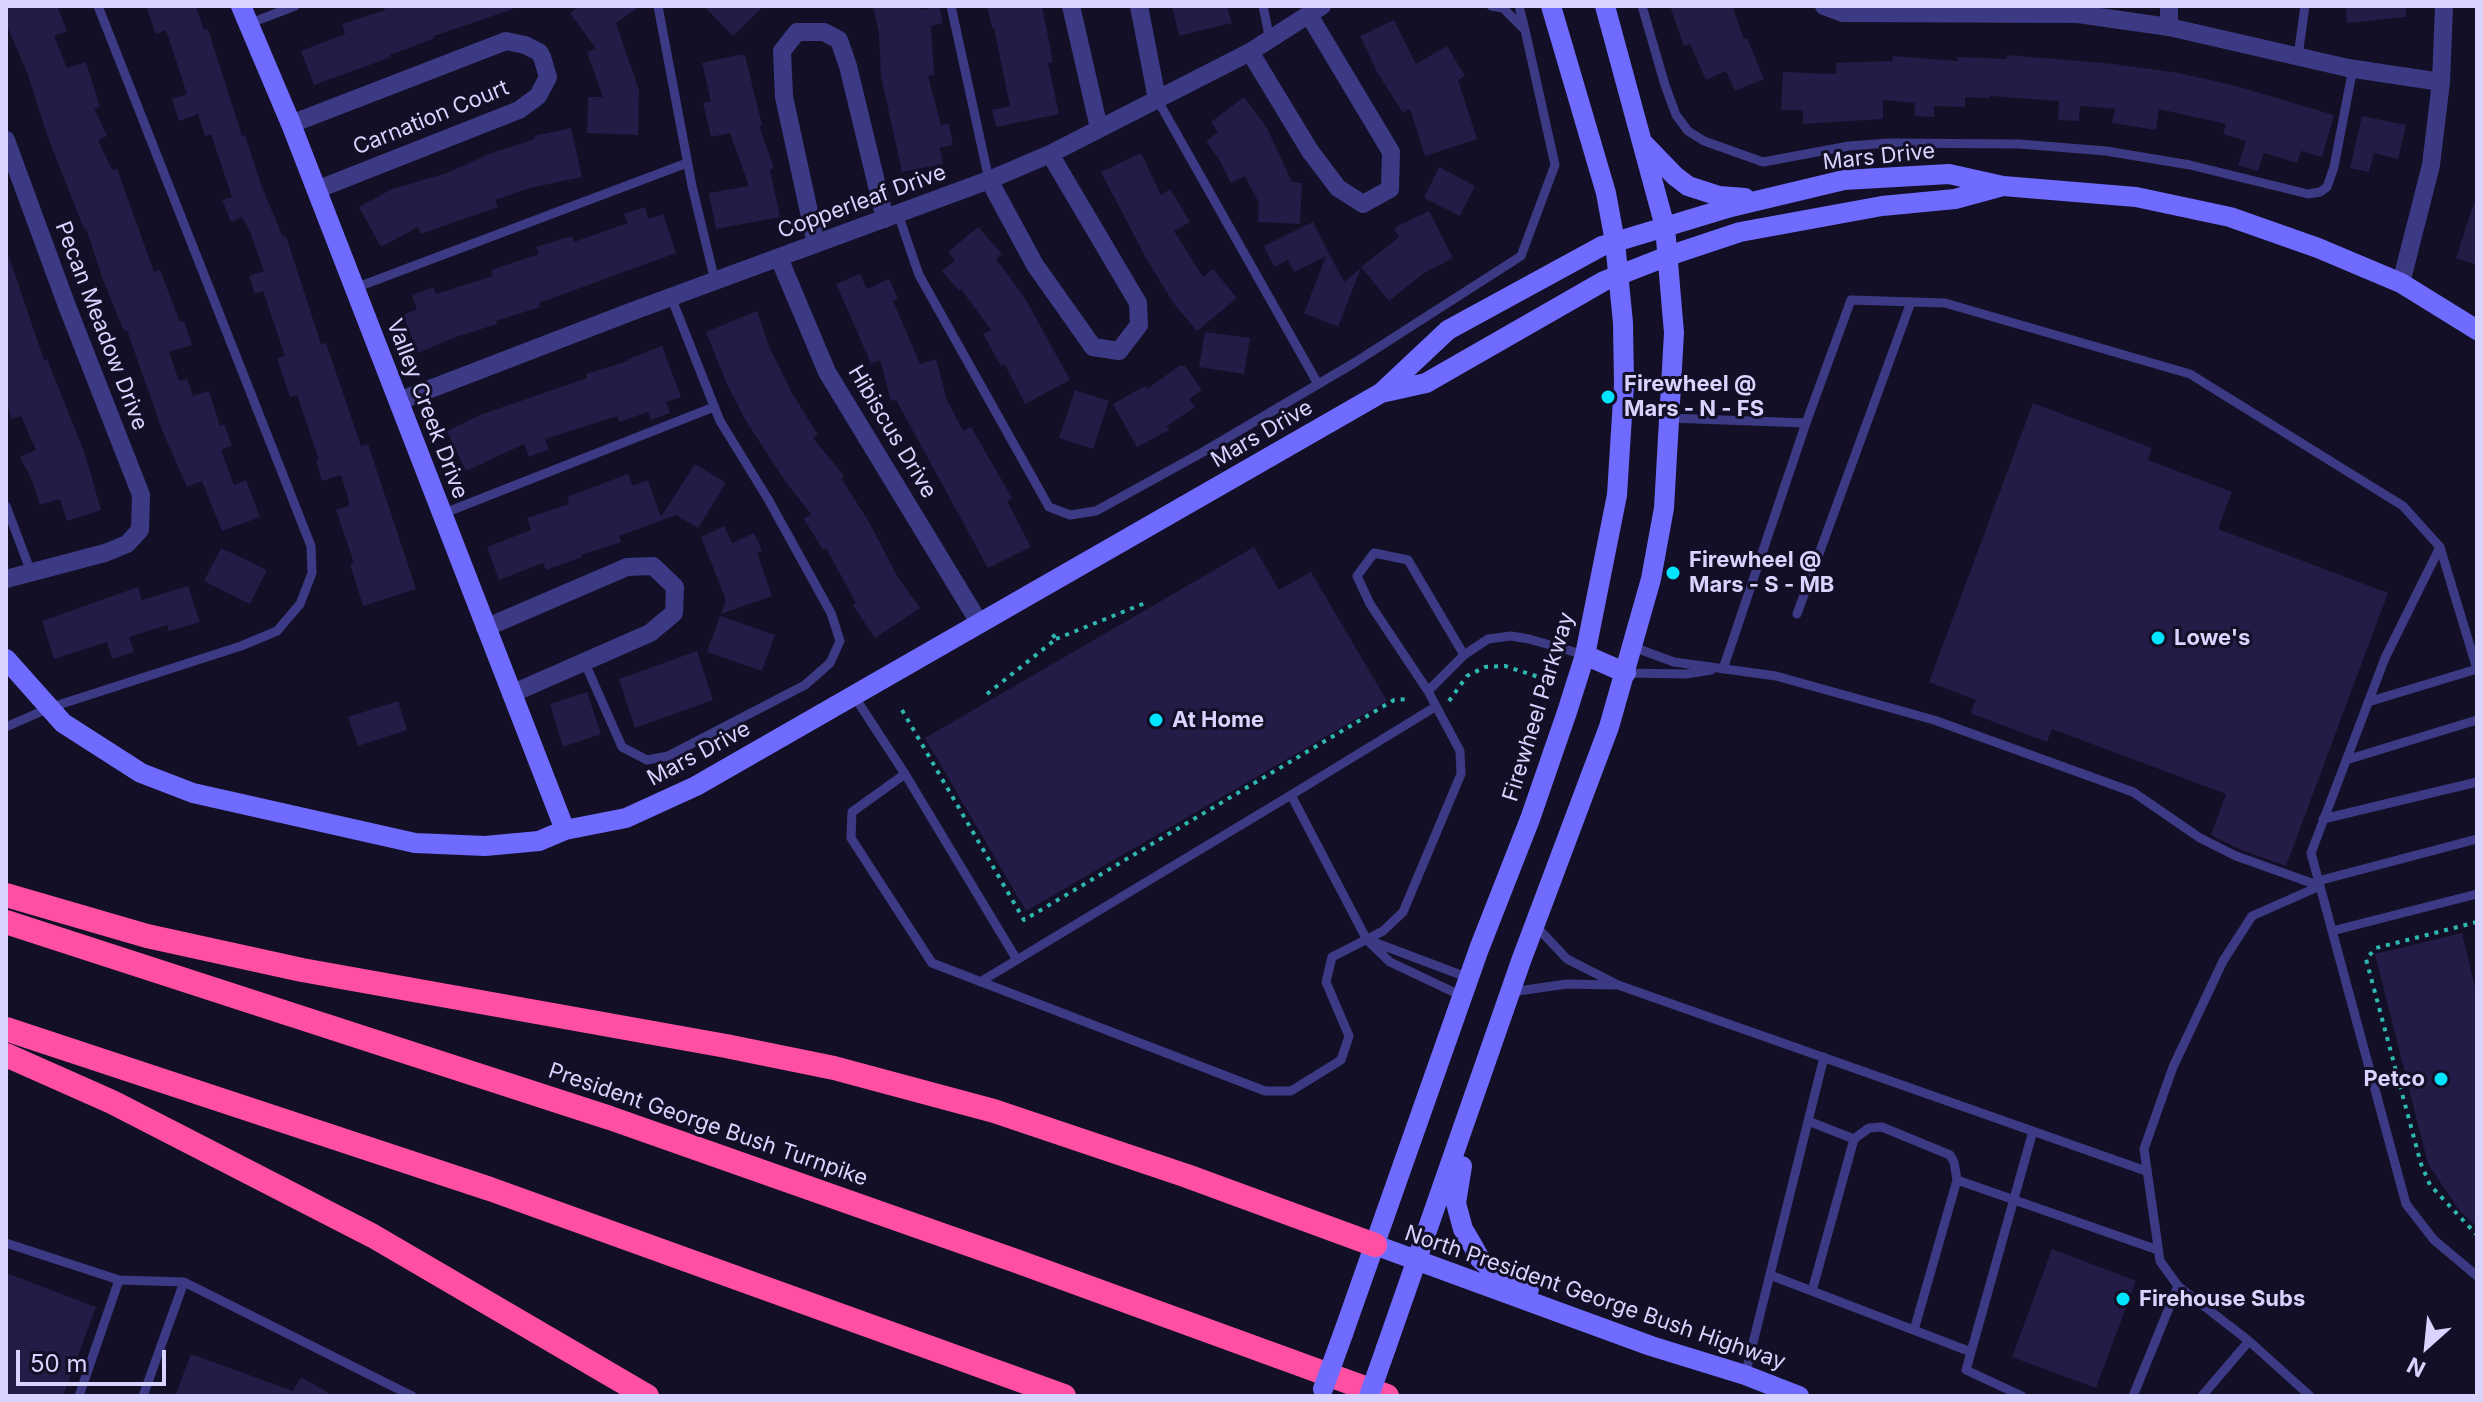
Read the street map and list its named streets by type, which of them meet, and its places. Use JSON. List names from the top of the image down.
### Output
{
  "streets": {
    "highway": ["President George Bush Turnpike"],
    "street": [
      "Carnation Court",
      "Mars Drive",
      "Copperleaf Drive",
      "Pecan Meadow Drive",
      "Valley Creek Drive",
      "Hibiscus Drive",
      "Firewheel Parkway",
      "North President George Bush Highway"
    ]
  },
  "crossings": [
    ["Carnation Court", "Valley Creek Drive"],
    ["Mars Drive", "Valley Creek Drive"],
    ["Mars Drive", "Hibiscus Drive"],
    ["Mars Drive", "Firewheel Parkway"],
    ["Copperleaf Drive", "Valley Creek Drive"],
    ["Copperleaf Drive", "Hibiscus Drive"],
    ["Firewheel Parkway", "North President George Bush Highway"]
  ],
  "places": [
    "Firewheel @ Mars - N - FS",
    "Firewheel @ Mars - S - MB",
    "Lowe's",
    "At Home",
    "Petco",
    "Firehouse Subs"
  ],
  "scale_bar": "50 m",
  "north": "bottom left"
}
